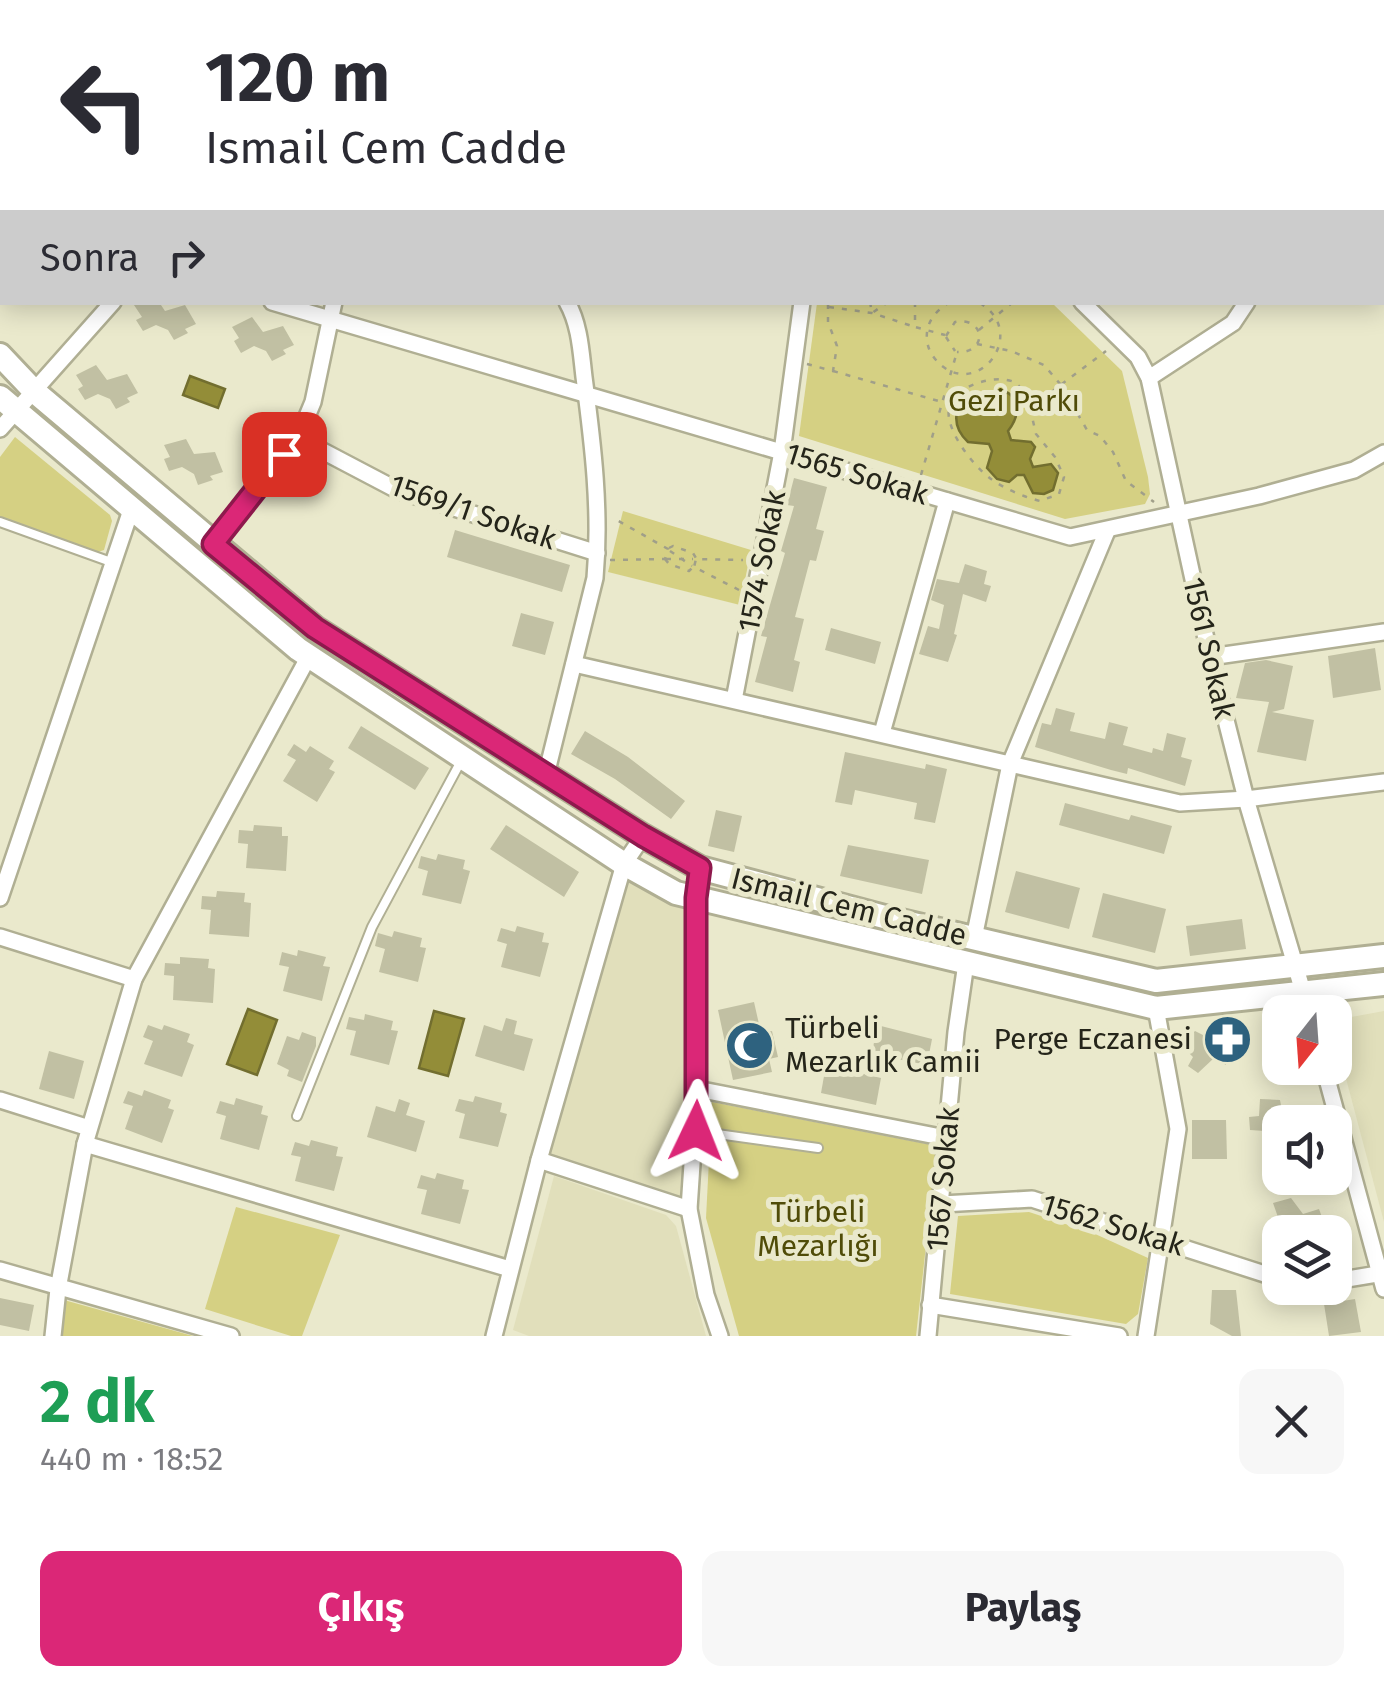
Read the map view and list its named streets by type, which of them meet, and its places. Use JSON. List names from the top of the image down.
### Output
{
  "streets": {
    "main road": ["Ismail Cem Cadde"],
    "street": [
      "1565 Sokak",
      "1569/1 Sokak",
      "1574 Sokak",
      "1561 Sokak",
      "1567 Sokak",
      "1562 Sokak"
    ]
  },
  "crossings": [
    ["1565 Sokak", "1574 Sokak"],
    ["1565 Sokak", "1561 Sokak"],
    ["1561 Sokak", "Ismail Cem Cadde"],
    ["Ismail Cem Cadde", "1567 Sokak"],
    ["1567 Sokak", "1562 Sokak"]
  ],
  "parks": ["Gezi Parkı", "Türbeli Mezarlığı"],
  "places": {
    "pharmacy": ["Perge Eczanesi"],
    "mosque": ["Türbeli Mezarlık Camii"]
  },
  "north": "bottom",
  "page": {
    "turn": ["120 m", "Ismail Cem Cadde"],
    "then": "Sonra",
    "heading": ["2 dk", "440 m · 18:52"],
    "buttons": ["Çıkış", "Paylaş"]
  }
}
